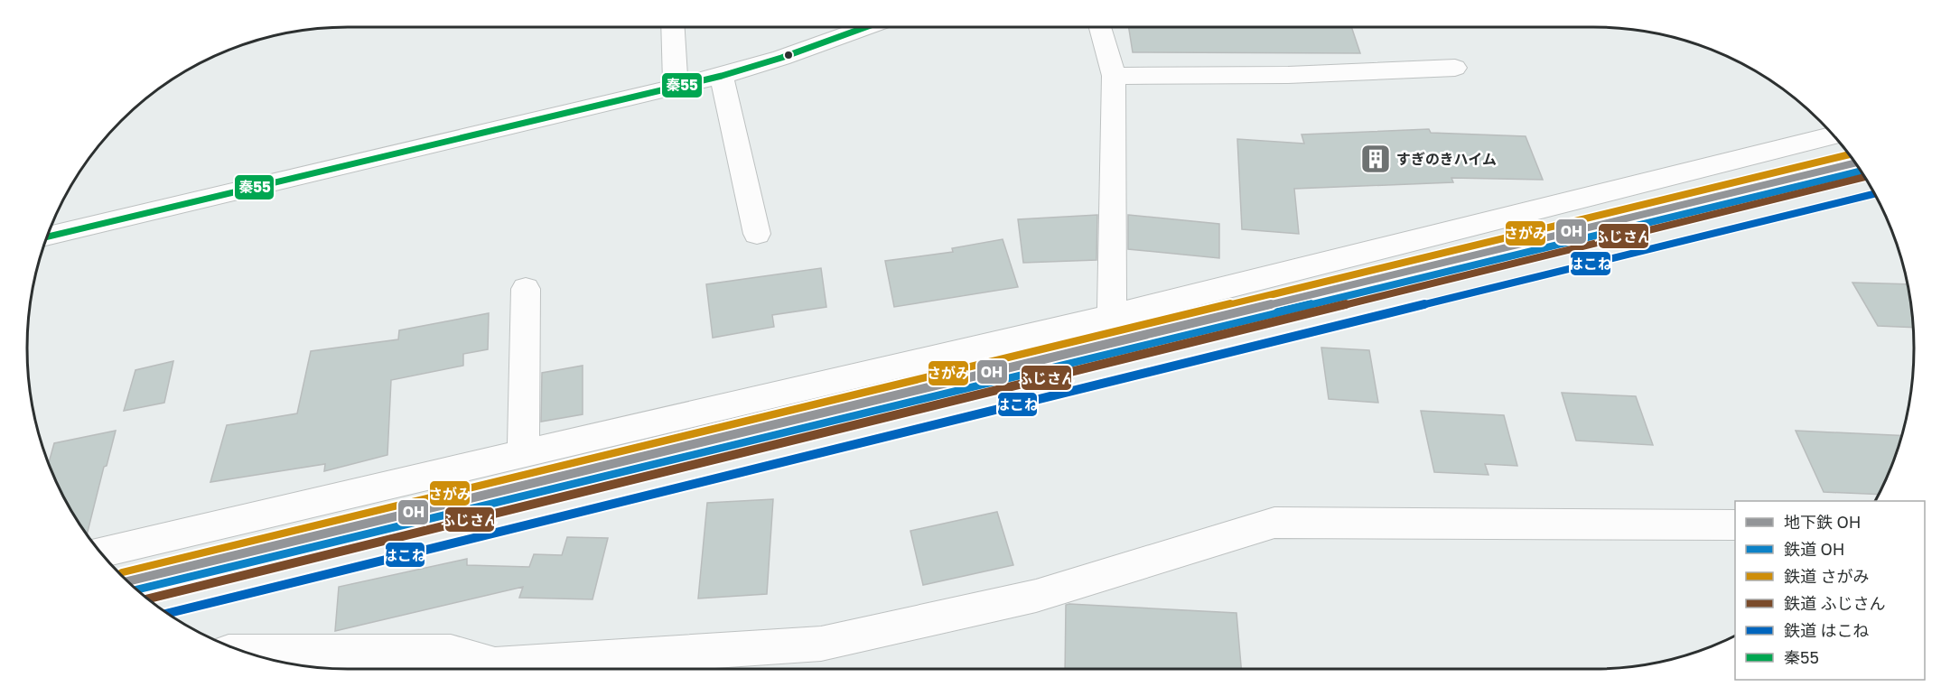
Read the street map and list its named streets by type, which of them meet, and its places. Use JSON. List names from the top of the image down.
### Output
{
  "places": {
    "building": ["すぎのきハイム"]
  },
  "lines": [
    "transit line 秦55",
    "rail line さがみ",
    "metro line OH",
    "rail line OH",
    "rail line ふじさん",
    "rail line はこね"
  ],
  "legend": [
    "地下鉄 OH",
    "鉄道 OH",
    "鉄道 さがみ",
    "鉄道 ふじさん",
    "鉄道 はこね",
    "秦55"
  ]
}
